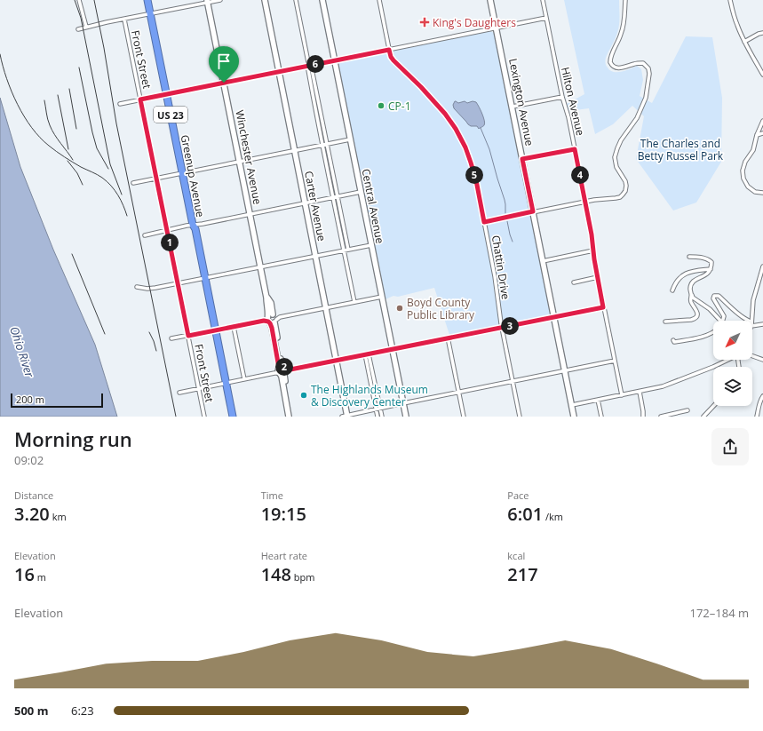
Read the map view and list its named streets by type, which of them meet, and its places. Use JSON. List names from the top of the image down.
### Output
{
  "streets": {
    "highway": ["US 23", "Greenup Avenue"],
    "street": [
      "Front Street",
      "Hilton Avenue",
      "Lexington Avenue",
      "Winchester Avenue",
      "Carter Avenue",
      "Central Avenue",
      "Chattin Drive"
    ]
  },
  "water": ["Ohio River"],
  "parks": ["The Charles and Betty Russel Park"],
  "places": {
    "health": ["King's Daughters"],
    "other": ["CP-1", "Boyd County Public Library", "The Highlands Museum & Discovery Center"]
  },
  "scale_bar": "200 m",
  "north": "bottom left",
  "page": {
    "pins": [
      "6",
      "4",
      "5",
      "1",
      "3",
      "2"
    ],
    "scale": "200 m",
    "heading": ["Morning run", "09:02"],
    "stats": [
      ["Distance", "3.20 km"],
      ["Time", "19:15"],
      ["Pace", "6:01 /km"],
      ["Elevation", "16 m"],
      ["Heart rate", "148 bpm"],
      ["kcal", "217"]
    ],
    "chart": ["Elevation", "172–184 m"],
    "list": [
      {
        "name": "500 m",
        "note": "6:23"
      }
    ]
  }
}
